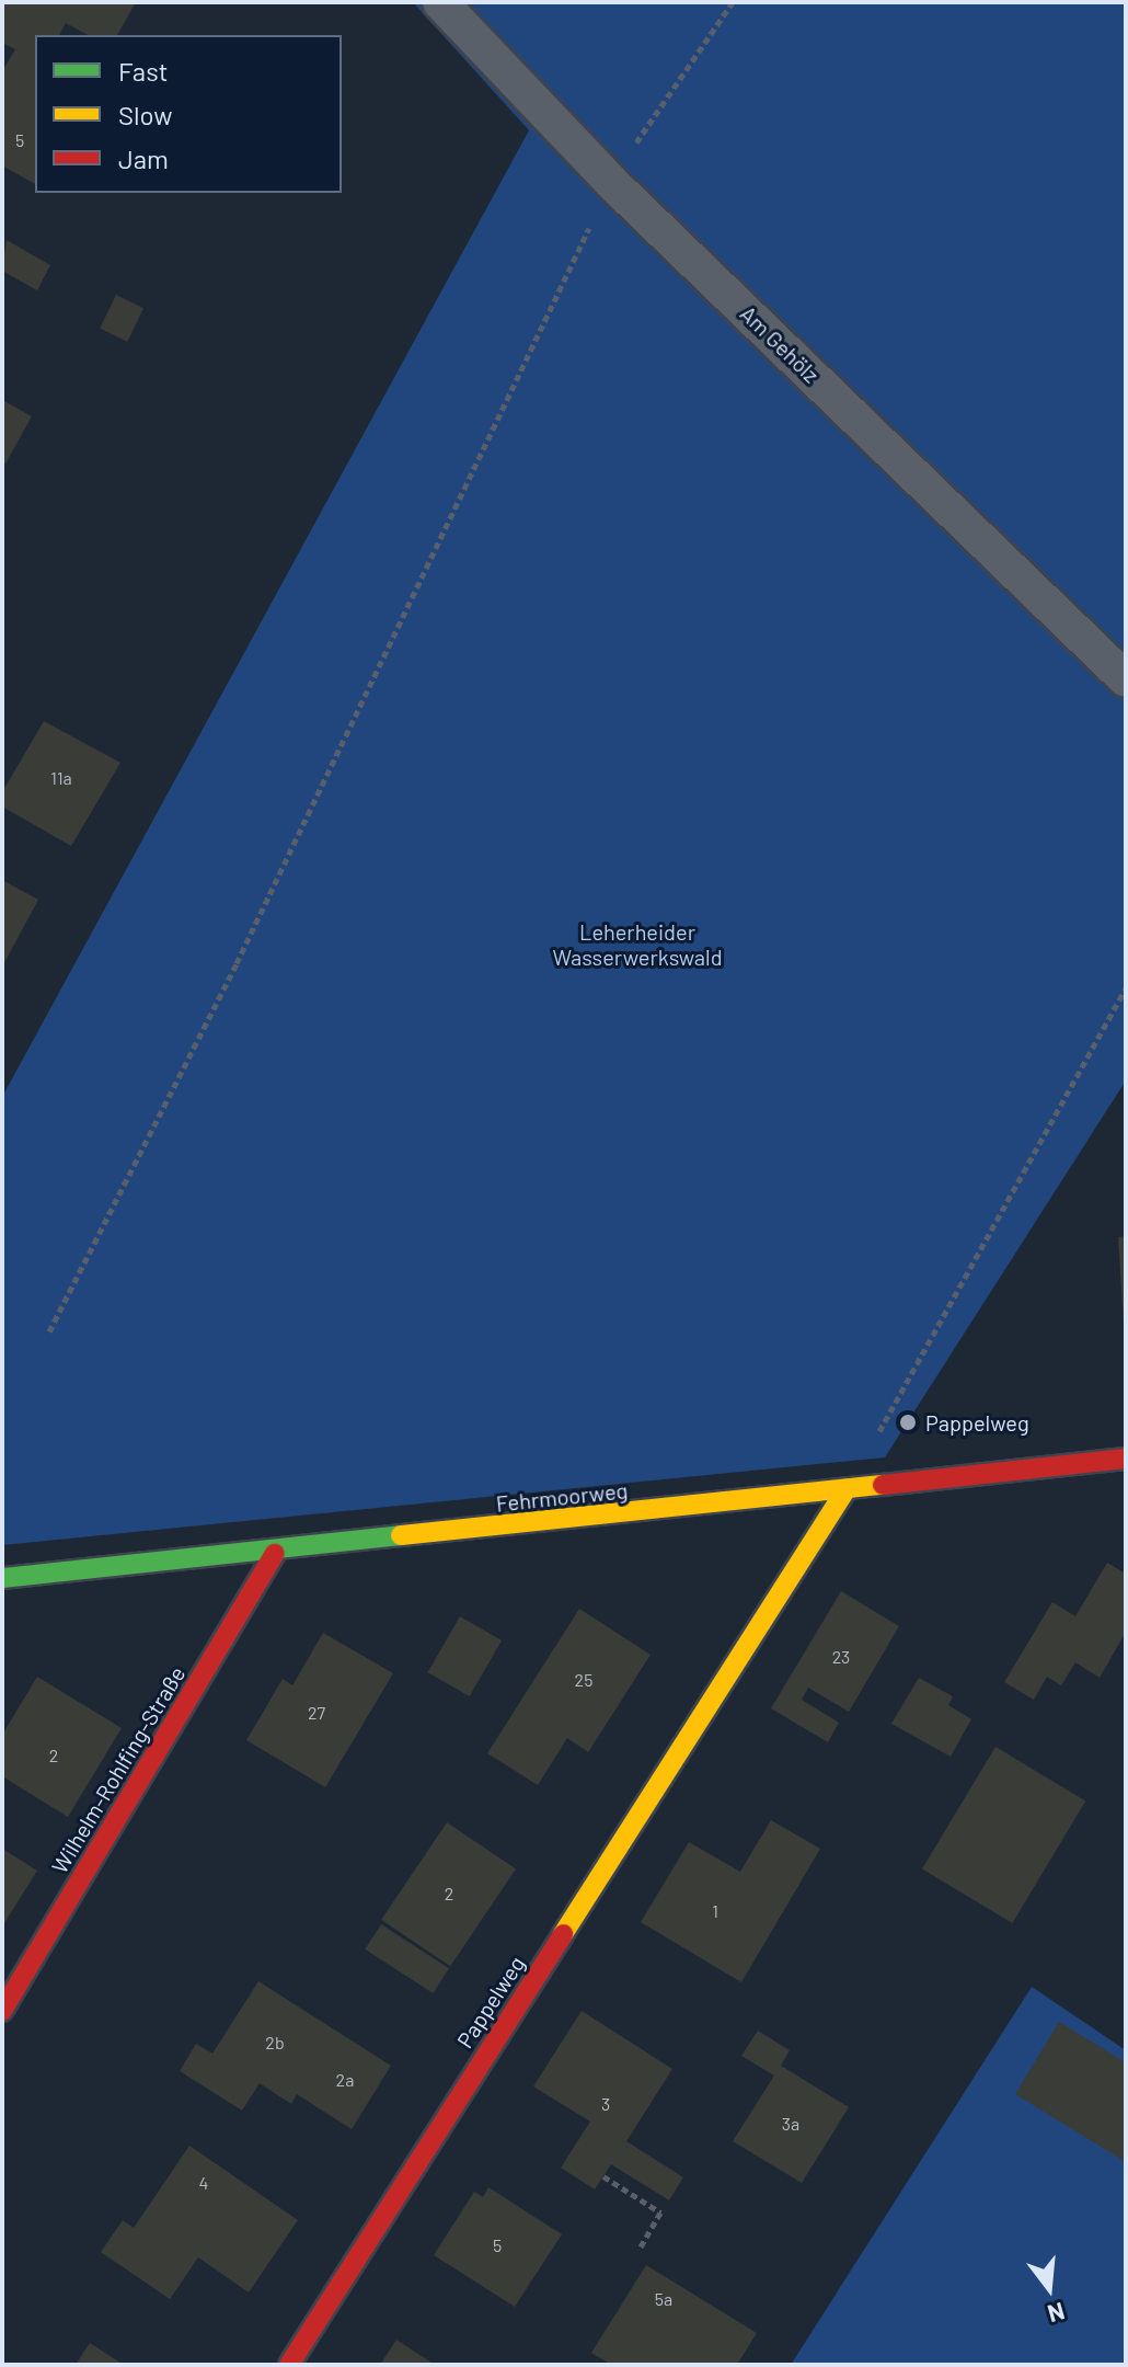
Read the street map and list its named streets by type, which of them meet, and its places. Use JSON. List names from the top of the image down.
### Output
{
  "streets": {
    "street": ["Fehrmoorweg", "Wilhelm-Rohlfing-Straße", "Pappelweg"],
    "lane": ["Am Gehölz"]
  },
  "crossings": [
    ["Fehrmoorweg", "Wilhelm-Rohlfing-Straße"],
    ["Fehrmoorweg", "Pappelweg"]
  ],
  "parks": ["Leherheider Wasserwerkswald"],
  "places": ["Pappelweg"],
  "house_numbers": [
    "5",
    "11a",
    "23",
    "25",
    "27",
    "2",
    "2",
    "1",
    "2b",
    "2a",
    "3",
    "3a",
    "4",
    "5",
    "5a"
  ],
  "legend": ["Fast", "Slow", "Jam"],
  "north": "bottom"
}
